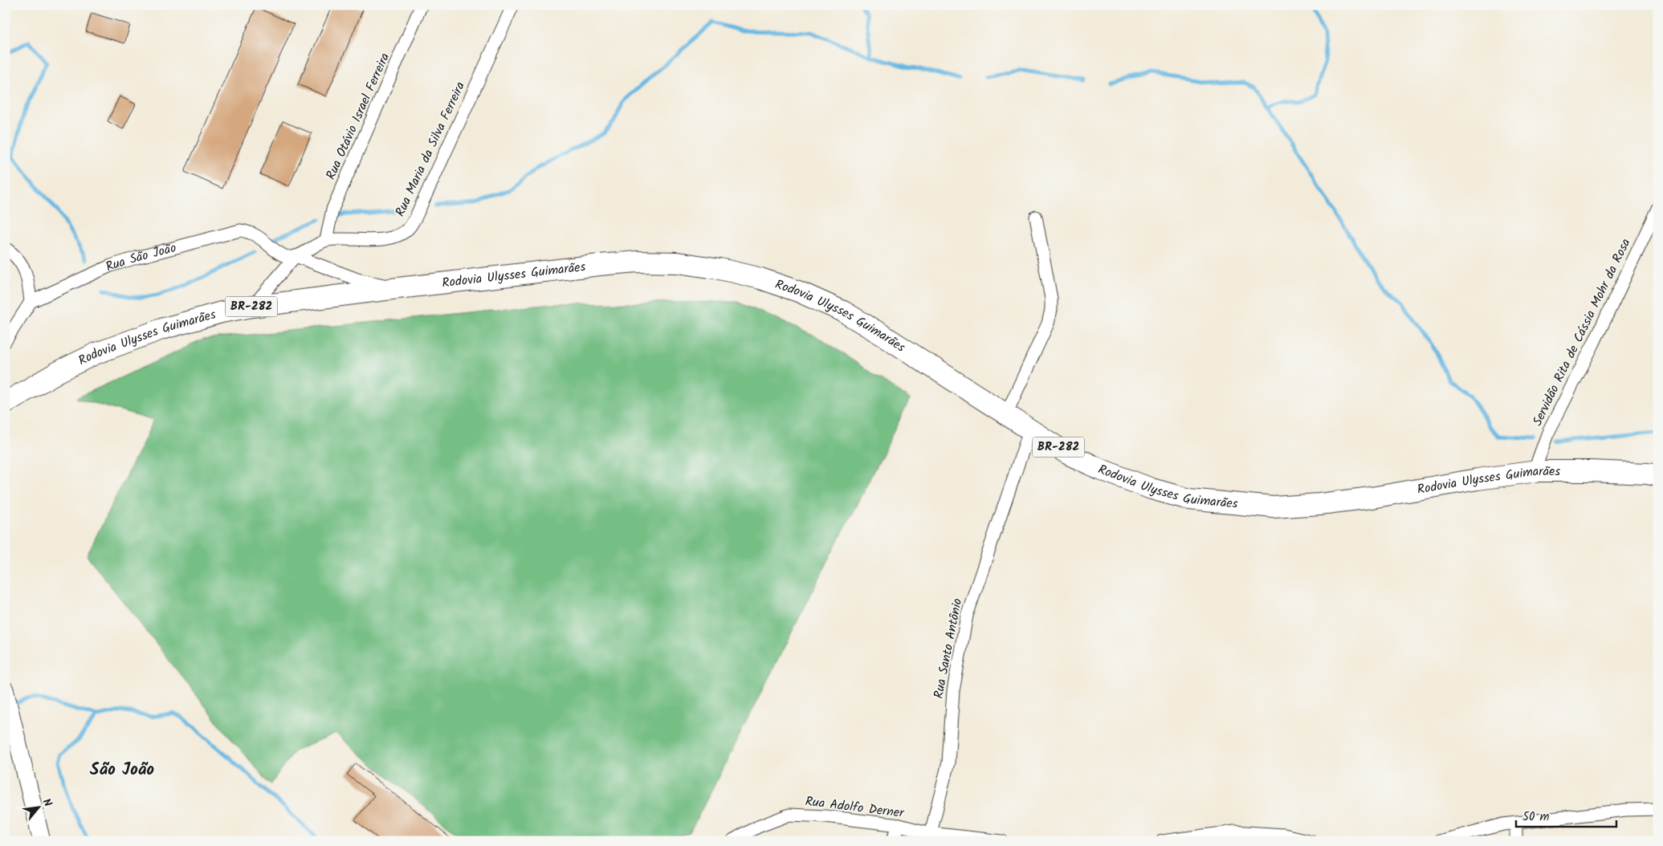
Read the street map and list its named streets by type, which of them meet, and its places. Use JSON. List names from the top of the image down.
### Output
{
  "streets": {
    "highway": ["Rodovia Ulysses Guimarães", "BR-282"],
    "street": [
      "Rua Otávio Israel Ferreira",
      "Rua Maria da Silva Ferreira",
      "Rua São João",
      "Servidão Rita de Cássia Mohr da Rosa",
      "Rua Santo Antônio",
      "Rua Adolfo Derner"
    ]
  },
  "crossings": [
    ["Rua Otávio Israel Ferreira", "Rua Maria da Silva Ferreira"],
    ["Rua São João", "Rodovia Ulysses Guimarães"],
    ["Rodovia Ulysses Guimarães", "Servidão Rita de Cássia Mohr da Rosa"],
    ["Rodovia Ulysses Guimarães", "Rua Santo Antônio"],
    ["Rua Santo Antônio", "Rua Adolfo Derner"]
  ],
  "districts": ["São João"],
  "scale_bar": "50 m",
  "north": "top right"
}
